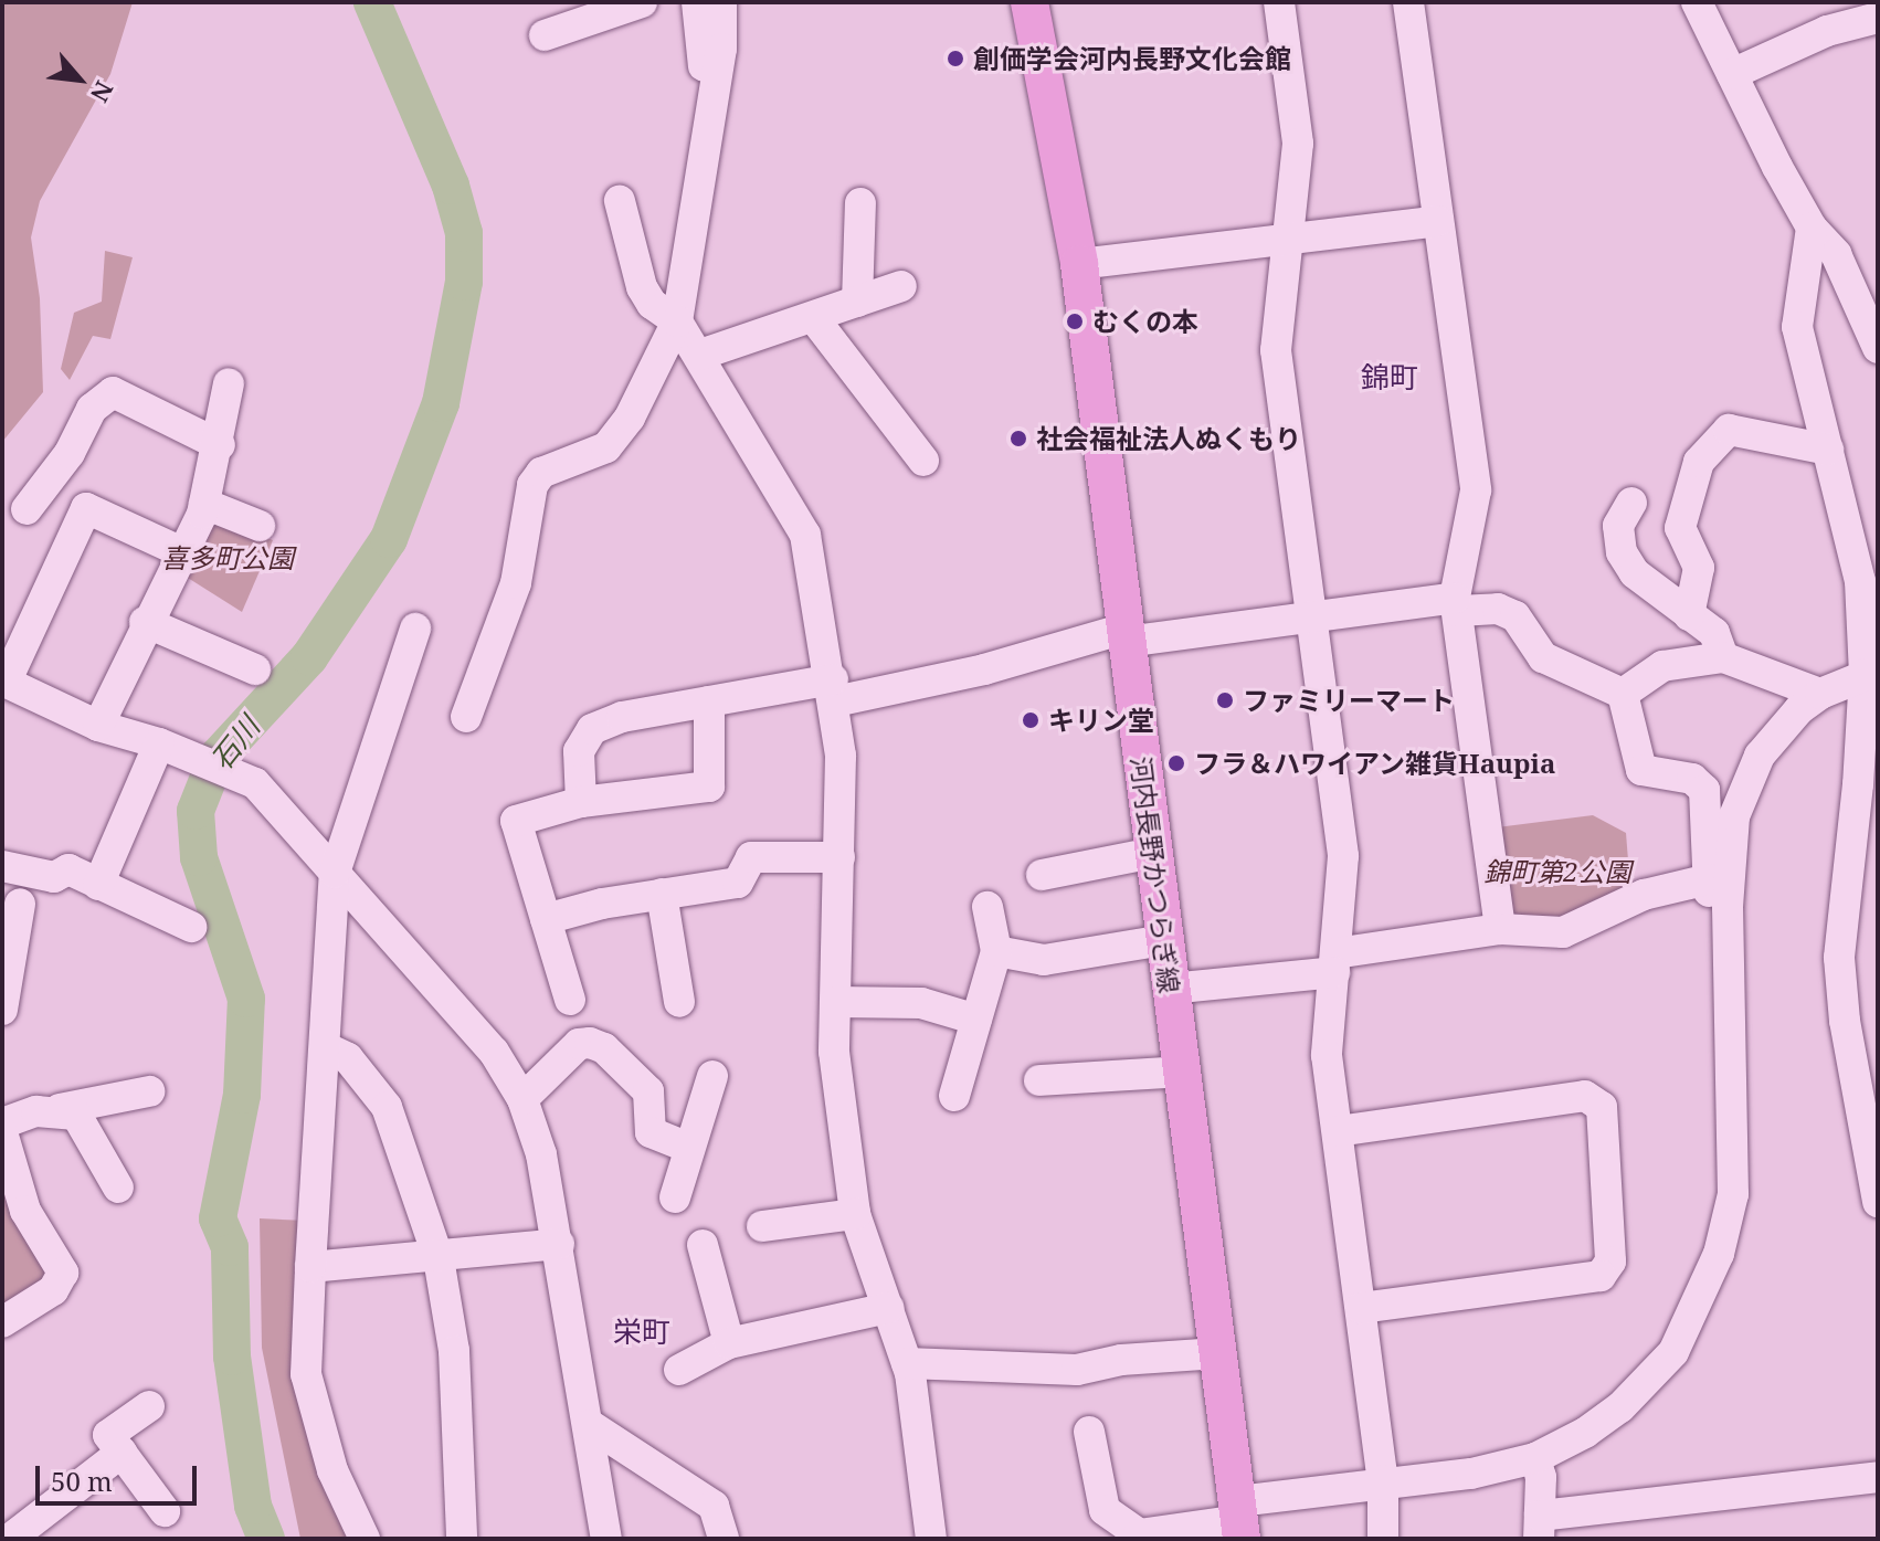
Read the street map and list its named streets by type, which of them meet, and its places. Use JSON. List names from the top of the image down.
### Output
{
  "streets": {
    "main road": ["河内長野かつらぎ線"]
  },
  "districts": ["錦町", "栄町"],
  "water": ["石川"],
  "parks": ["喜多町公園", "錦町第2公園"],
  "places": [
    "創価学会河内長野文化会館",
    "むくの本",
    "社会福祉法人ぬくもり",
    "ファミリーマート",
    "キリン堂",
    "フラ＆ハワイアン雑貨Haupia"
  ],
  "scale_bar": "50 m",
  "north": "bottom right"
}
